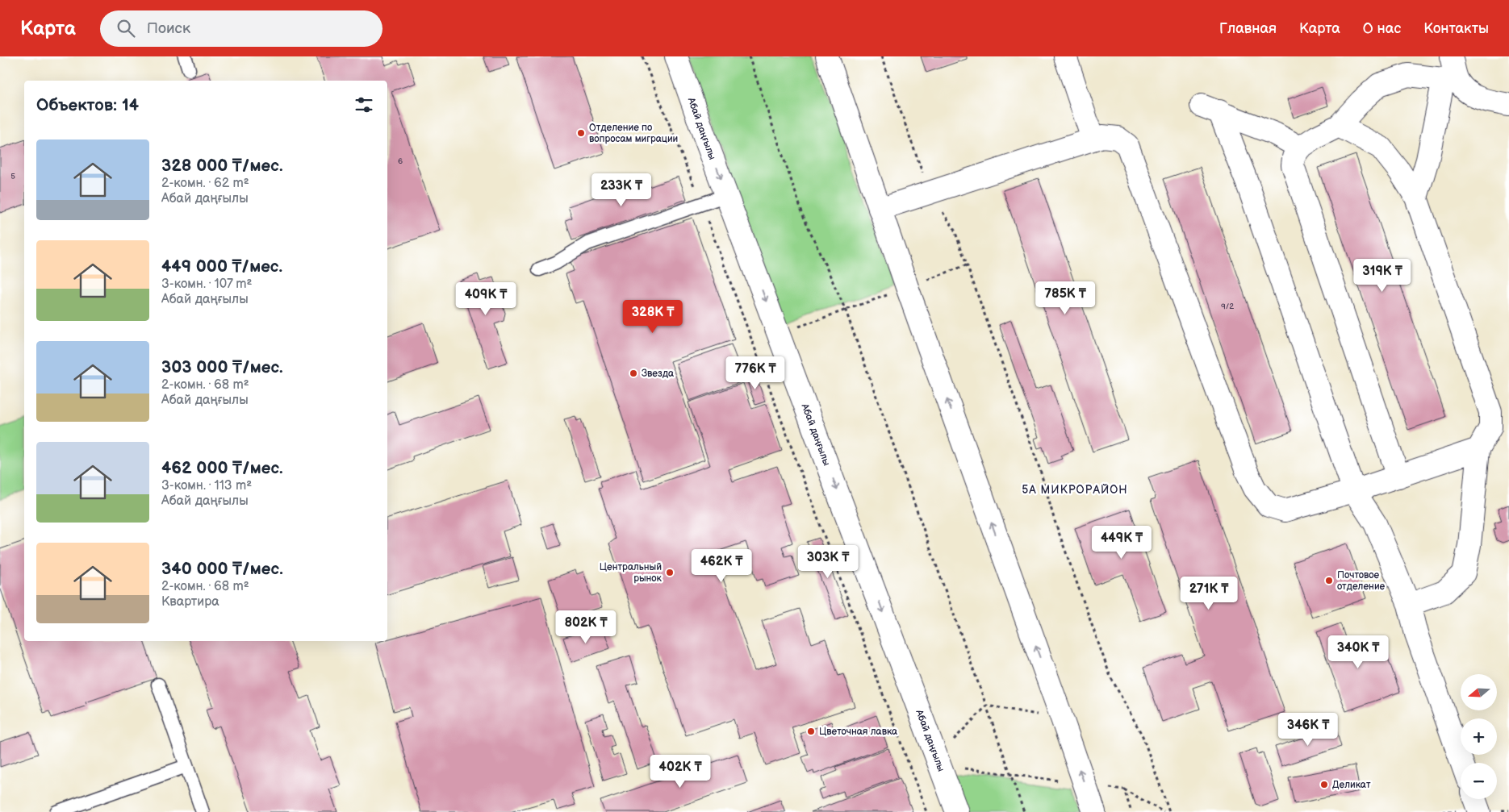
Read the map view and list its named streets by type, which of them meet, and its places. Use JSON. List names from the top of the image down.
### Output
{
  "streets": {
    "street": ["Абай даңғылы"]
  },
  "districts": ["5А МИКРОРАЙОН"],
  "places": [
    "Отделение по вопросам миграции",
    "Звезда",
    "Центральный рынок",
    "Почтовое отделение",
    "Цветочная лавка",
    "Деликат"
  ],
  "house_numbers": ["6", "5", "9/2"],
  "north": "left",
  "page": {
    "header": "Карта",
    "search": "Поиск",
    "nav": [
      "Главная",
      "Карта",
      "О нас",
      "Контакты"
    ],
    "heading": "Объектов: 14",
    "list": [
      {
        "name": "328 000 ₸/мес.",
        "note": "2-комн. · 62 m² · Абай даңғылы"
      },
      {
        "name": "449 000 ₸/мес.",
        "note": "3-комн. · 107 m² · Абай даңғылы"
      },
      {
        "name": "303 000 ₸/мес.",
        "note": "2-комн. · 68 m² · Абай даңғылы"
      },
      {
        "name": "462 000 ₸/мес.",
        "note": "3-комн. · 113 m² · Абай даңғылы"
      },
      {
        "name": "340 000 ₸/мес.",
        "note": "2-комн. · 68 m² · Квартира"
      }
    ],
    "price": [
      "233K ₸",
      "319K ₸",
      "785K ₸",
      "409K ₸",
      "328K ₸",
      "776K ₸",
      "449K ₸",
      "303K ₸",
      "462K ₸",
      "271K ₸",
      "802K ₸",
      "340K ₸",
      "346K ₸",
      "402K ₸"
    ],
    "map_buttons": ["+", "−"]
  }
}
